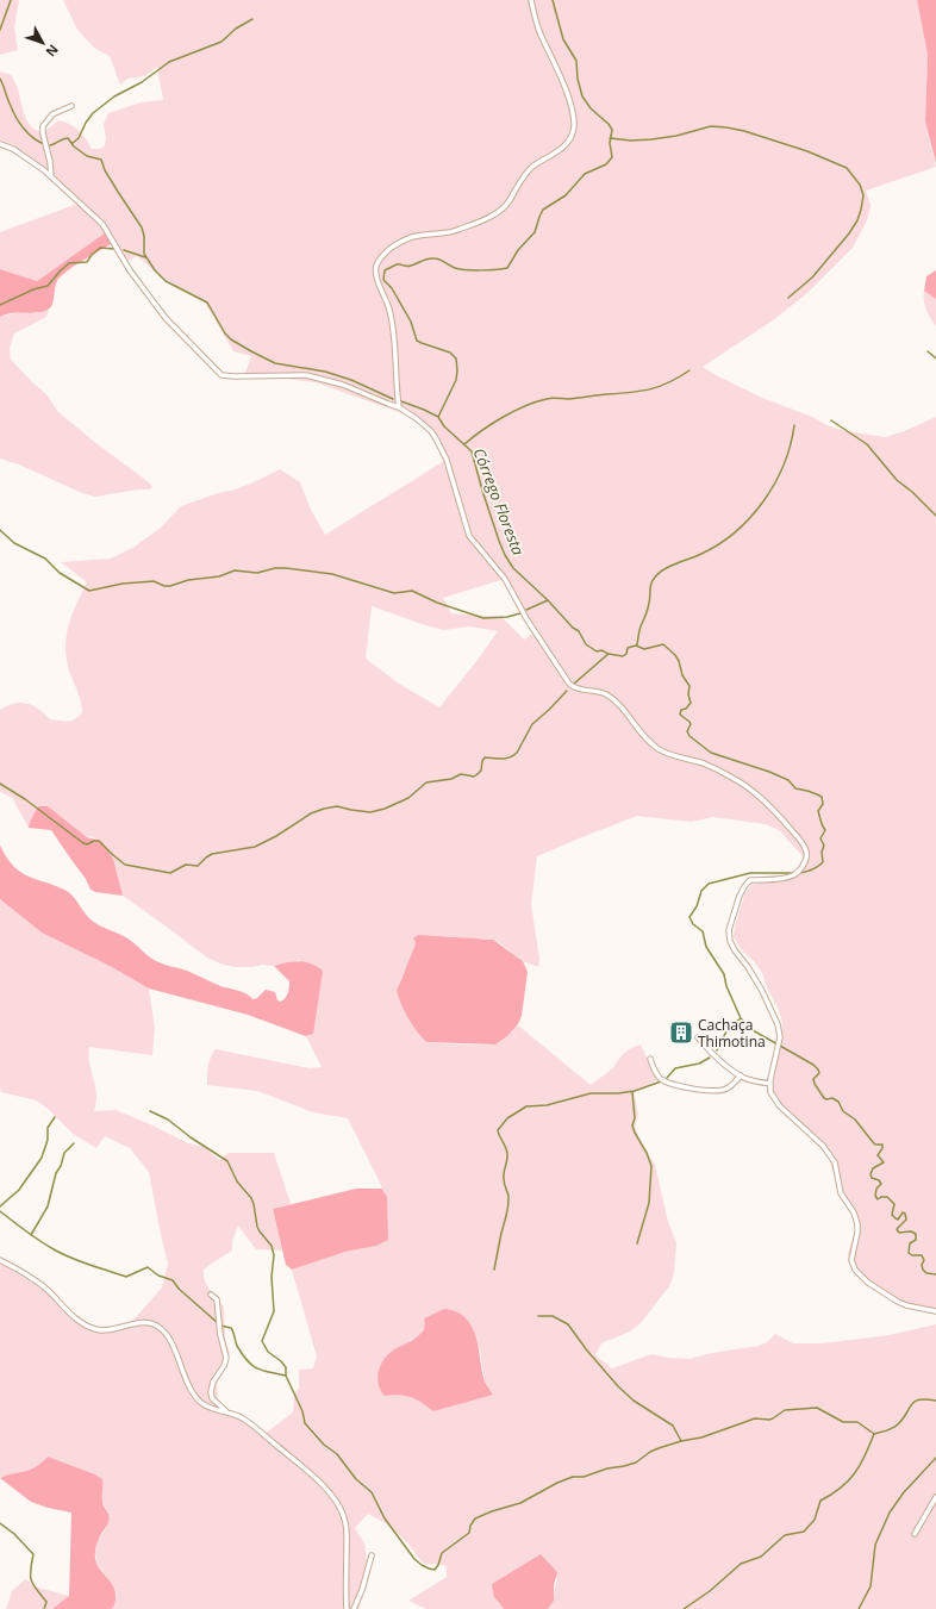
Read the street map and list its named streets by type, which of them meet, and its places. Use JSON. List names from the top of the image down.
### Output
{
  "water": ["Córrego Floresta"],
  "places": {
    "building": ["Cachaça Thimotina"]
  },
  "north": "bottom right"
}
